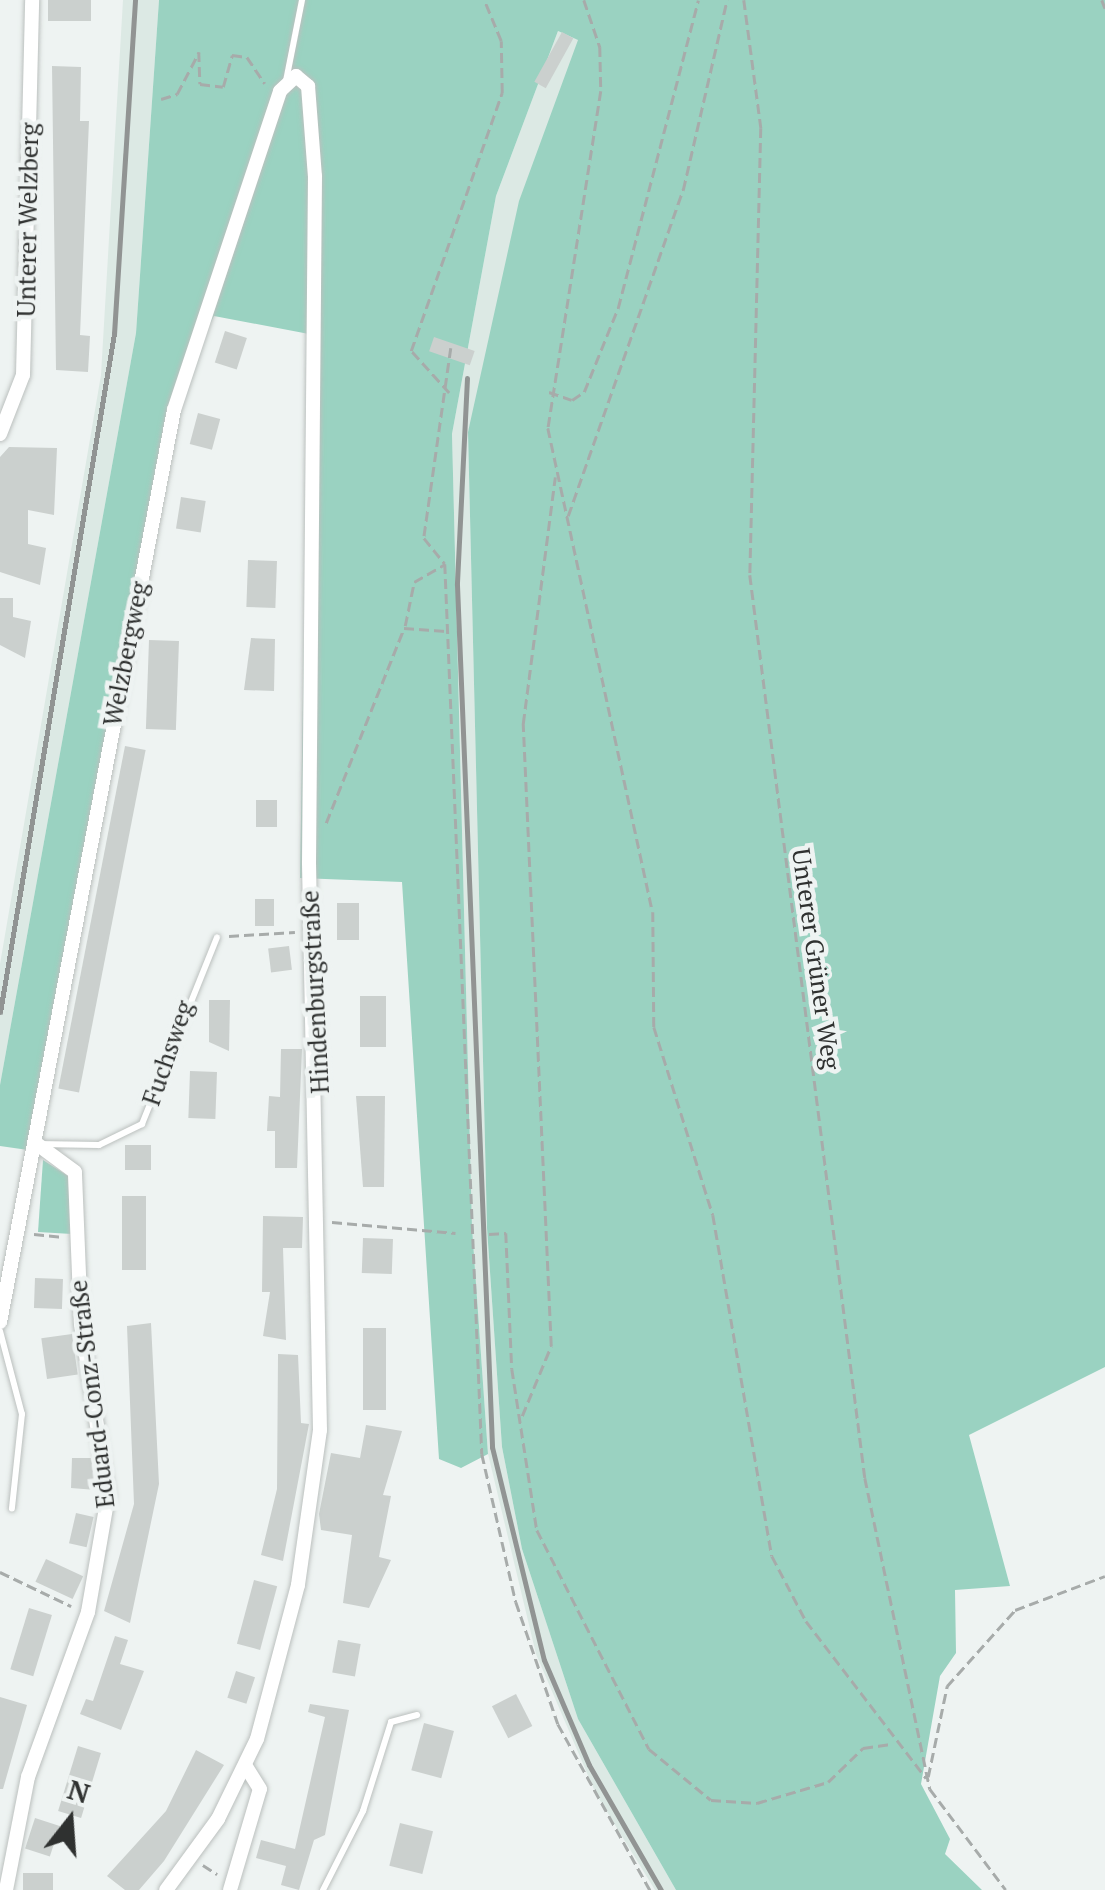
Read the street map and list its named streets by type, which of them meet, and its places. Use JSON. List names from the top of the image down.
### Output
{
  "streets": {
    "street": [
      "Unterer Welzberg",
      "Welzbergweg",
      "Hindenburgstraße",
      "Eduard-Conz-Straße"
    ],
    "lane": ["Fuchsweg"],
    "path": ["Unterer Grüner Weg"]
  },
  "crossings": [
    ["Welzbergweg", "Hindenburgstraße"],
    ["Welzbergweg", "Fuchsweg"],
    ["Welzbergweg", "Eduard-Conz-Straße"],
    ["Fuchsweg", "Eduard-Conz-Straße"]
  ],
  "north": "top"
}
